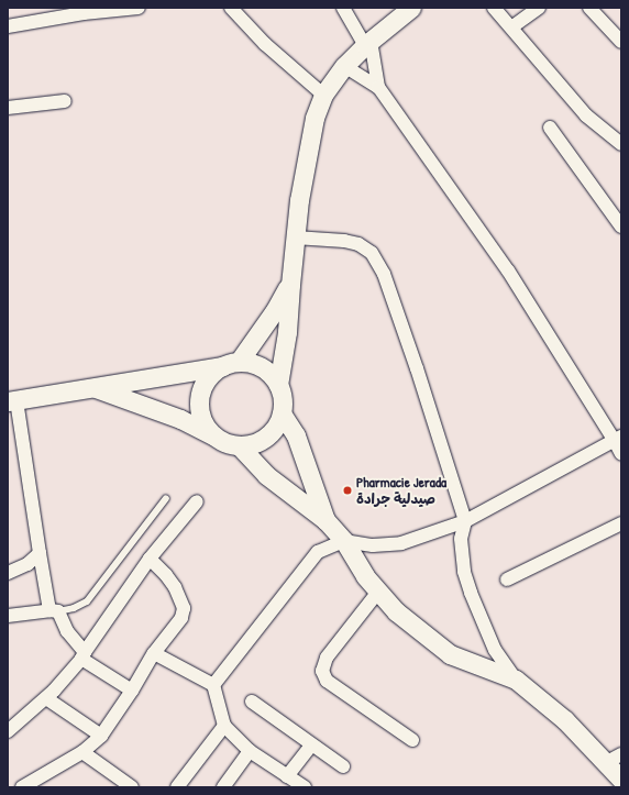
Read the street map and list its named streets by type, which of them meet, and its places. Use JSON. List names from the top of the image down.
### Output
{
  "places": ["Pharmacie Jerada صيدلية جرادة"]
}
